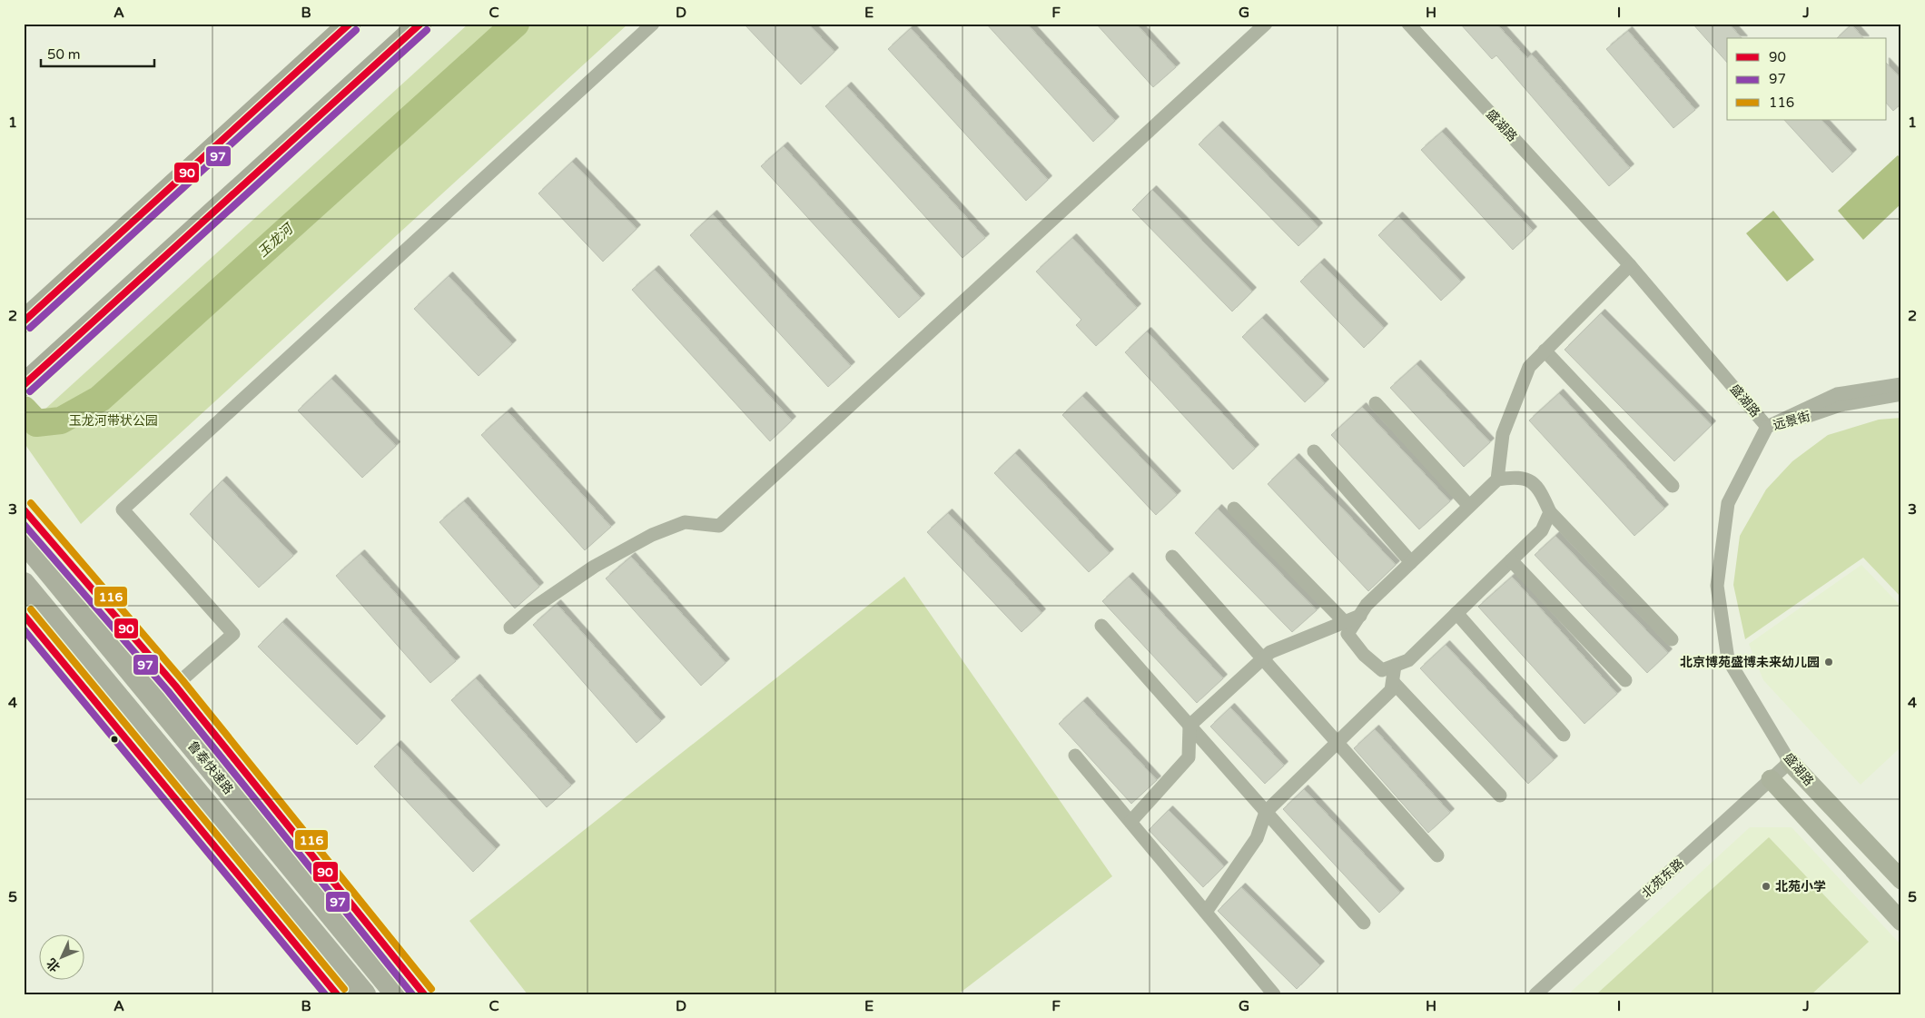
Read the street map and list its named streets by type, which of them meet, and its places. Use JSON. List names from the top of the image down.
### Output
{
  "streets": {
    "highway": ["鲁泰快速路"],
    "main road": ["盛湖路"],
    "street": ["远景街", "北苑东路"]
  },
  "crossings": [
    ["盛湖路", "远景街"],
    ["盛湖路", "北苑东路"]
  ],
  "water": ["玉龙河"],
  "parks": ["玉龙河带状公园"],
  "places": ["北京博苑盛博未来幼儿园", "北苑小学"],
  "lines": ["transit line 90", "transit line 97", "transit line 116"],
  "legend": ["90", "97", "116"],
  "scale_bar": "50 m",
  "north": "bottom left",
  "grid": {
    "columns": [
      "A",
      "B",
      "C",
      "D",
      "E",
      "F",
      "G",
      "H",
      "I",
      "J"
    ],
    "rows": [
      "1",
      "2",
      "3",
      "4",
      "5"
    ]
  }
}
